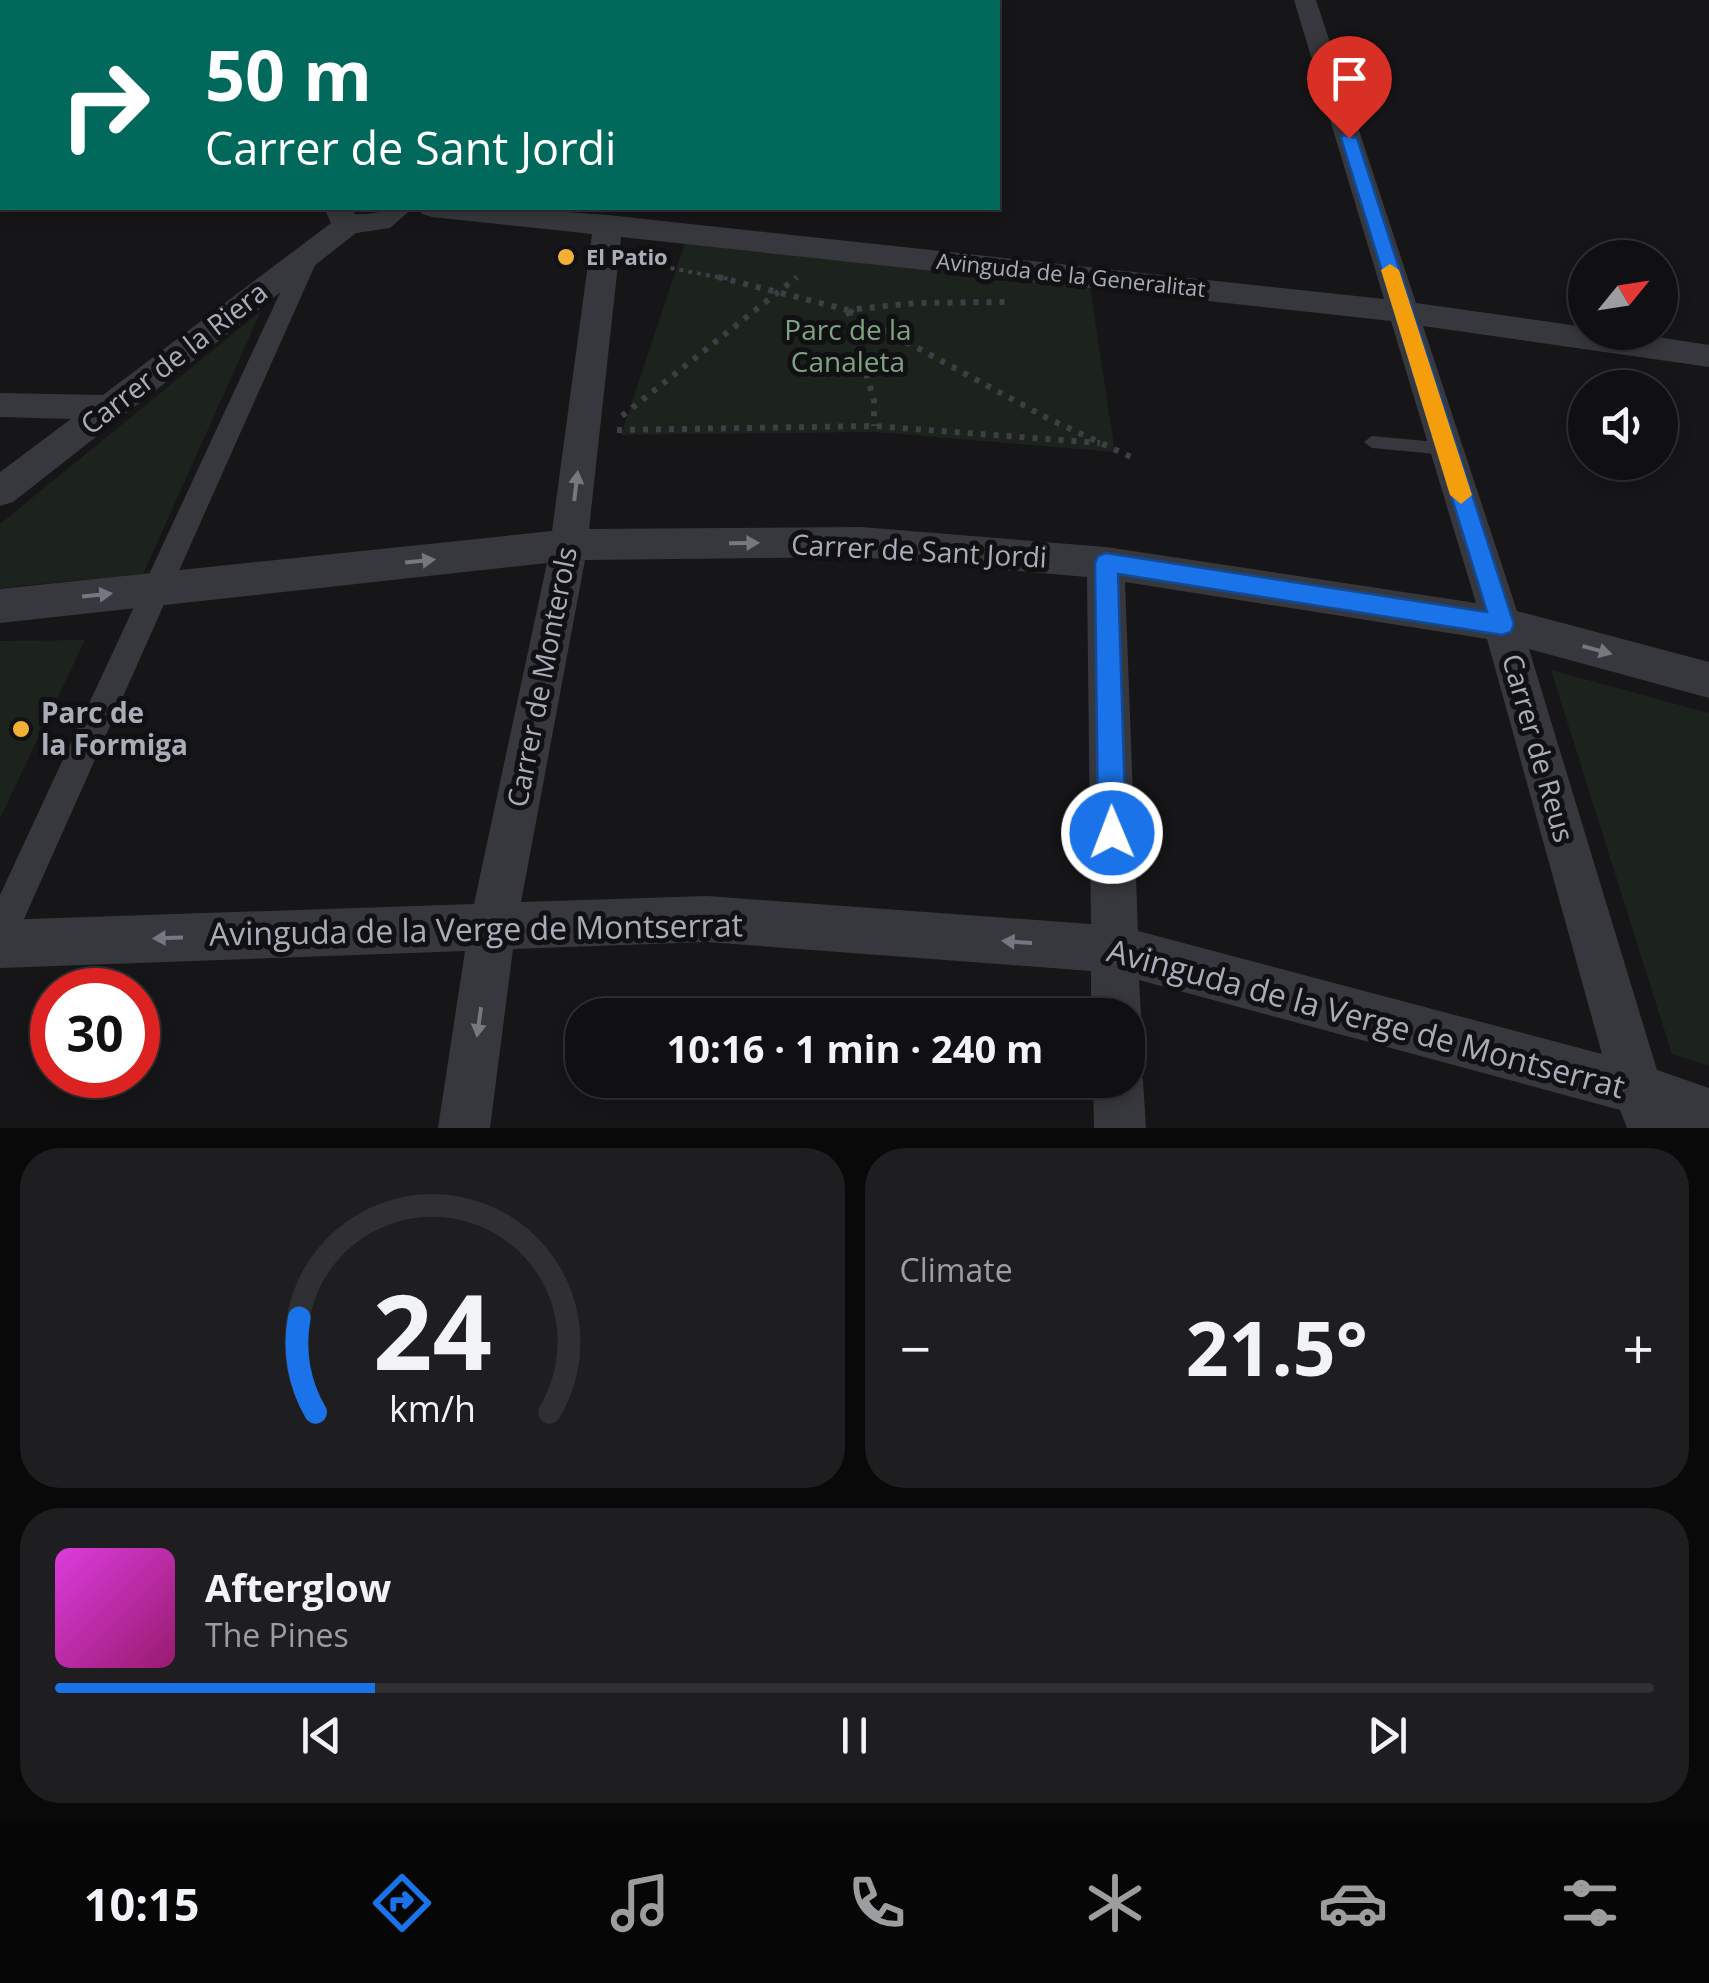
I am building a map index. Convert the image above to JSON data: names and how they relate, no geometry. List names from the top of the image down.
{
  "streets": {
    "street": [
      "Avinguda de la Generalitat",
      "Carrer de la Riera",
      "Carrer de Sant Jordi",
      "Carrer de Monterols",
      "Carrer de Reus",
      "Avinguda de la Verge de Montserrat"
    ]
  },
  "crossings": [
    ["Avinguda de la Generalitat", "Carrer de Monterols"],
    ["Avinguda de la Generalitat", "Carrer de Reus"],
    ["Carrer de Sant Jordi", "Carrer de Monterols"],
    ["Carrer de Sant Jordi", "Carrer de Reus"],
    ["Carrer de Monterols", "Avinguda de la Verge de Montserrat"],
    ["Carrer de Reus", "Avinguda de la Verge de Montserrat"]
  ],
  "one_way": ["Carrer de Sant Jordi", "Avinguda de la Verge de Montserrat"],
  "parks": ["Parc de la Canaleta"],
  "places": ["El Patio", "Parc de la Formiga"],
  "north": "top right",
  "page": {
    "turn": ["50 m", "Carrer de Sant Jordi"],
    "limit": "30",
    "trip": "10:16 · 1 min · 240 m",
    "tile": "Climate",
    "heat": ["−", "21.5°", "+"],
    "song": ["Afterglow", "The Pines"],
    "tabs": "10:15",
    "gauge": ["24", "km/h"]
  }
}
